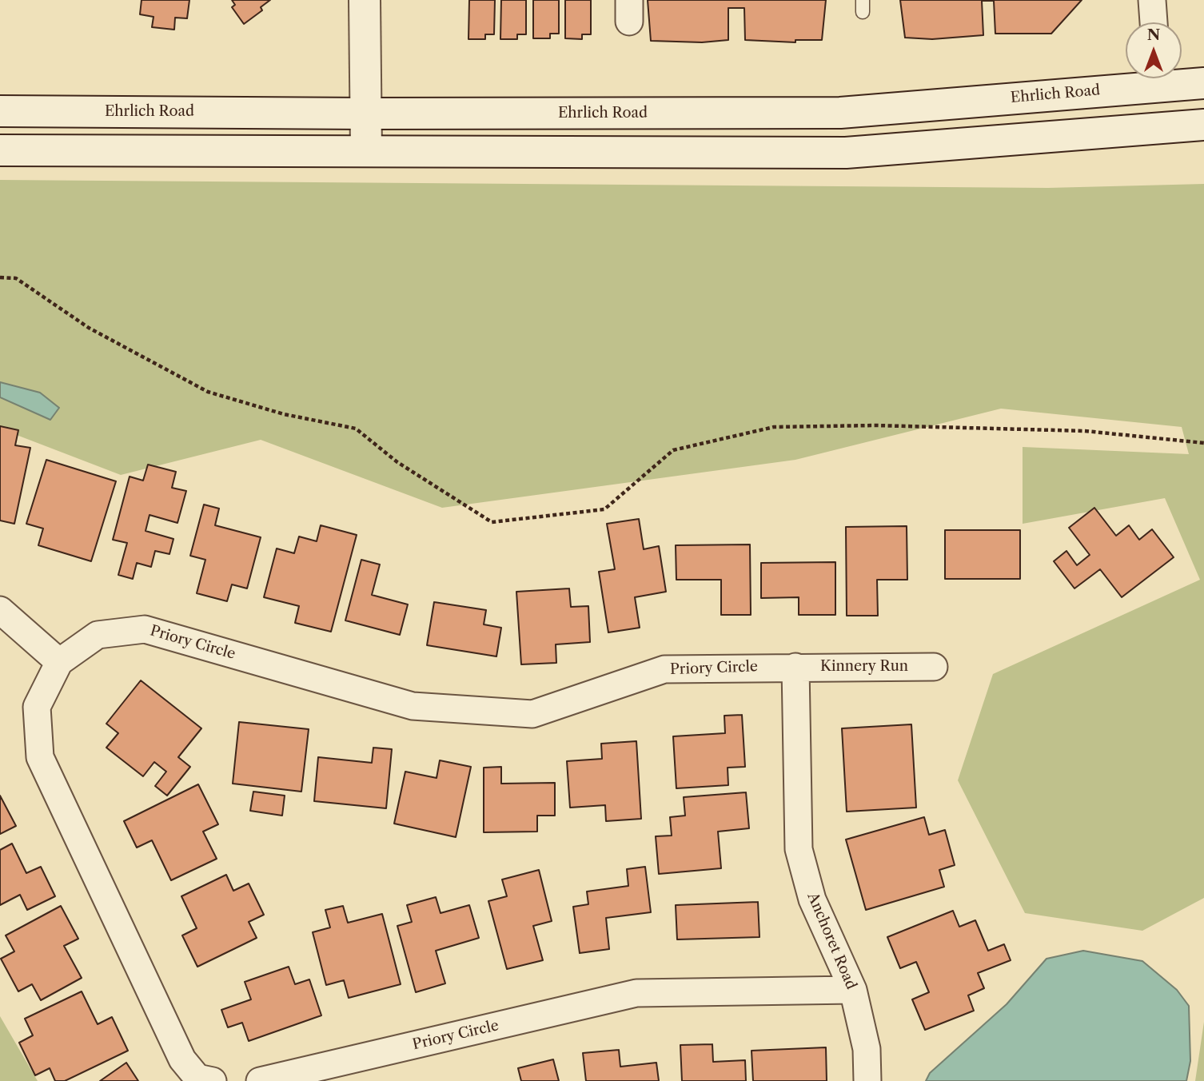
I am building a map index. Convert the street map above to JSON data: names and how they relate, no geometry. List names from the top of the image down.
{
  "streets": {
    "main road": ["Ehrlich Road"],
    "street": ["Priory Circle", "Kinnery Run", "Anchoret Road"]
  },
  "crossings": [
    ["Priory Circle", "Kinnery Run"],
    ["Priory Circle", "Anchoret Road"],
    ["Kinnery Run", "Anchoret Road"]
  ],
  "north": "top"
}
